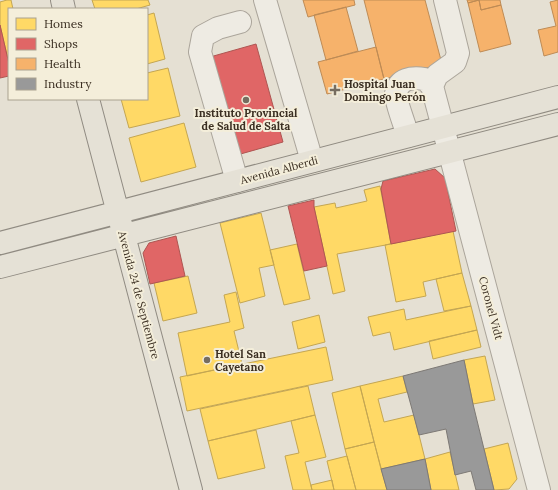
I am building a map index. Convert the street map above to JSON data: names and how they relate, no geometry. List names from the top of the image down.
{
  "streets": {
    "main road": ["Avenida Alberdi", "Avenida 24 de Septiembre"],
    "street": ["Coronel Vidt"]
  },
  "crossings": [
    ["Avenida Alberdi", "Avenida 24 de Septiembre"],
    ["Avenida Alberdi", "Coronel Vidt"]
  ],
  "places": {
    "health": ["Hospital Juan Domingo Perón"],
    "other": ["Instituto Provincial de Salud de Salta", "Hotel San Cayetano"]
  },
  "legend": [
    "Homes",
    "Shops",
    "Health",
    "Industry"
  ]
}
